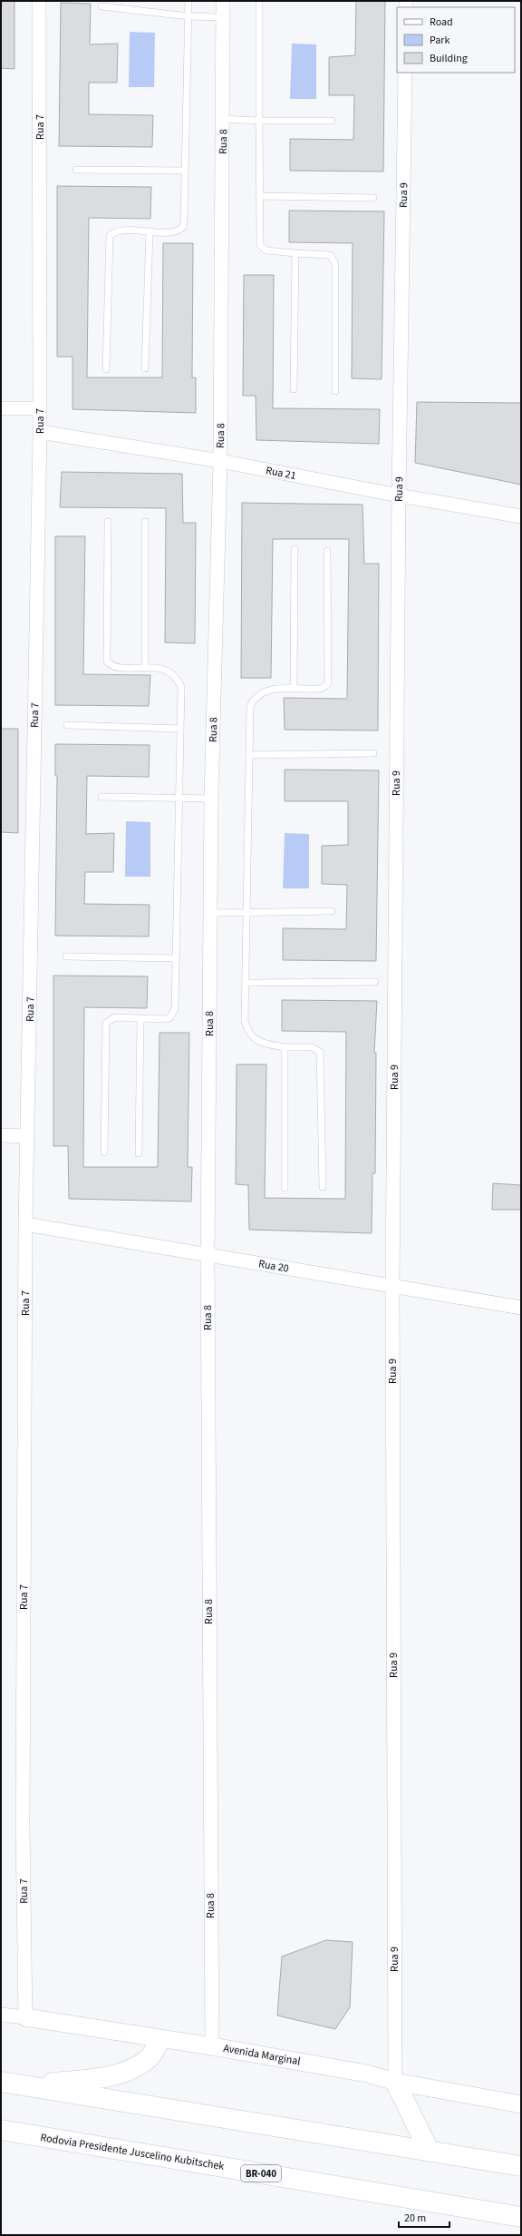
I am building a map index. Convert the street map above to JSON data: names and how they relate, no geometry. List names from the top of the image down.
{
  "streets": {
    "highway": ["Rodovia Presidente Juscelino Kubitschek", "BR-040"],
    "street": [
      "Rua 7",
      "Rua 8",
      "Rua 9",
      "Rua 21",
      "Rua 20",
      "Avenida Marginal"
    ]
  },
  "crossings": [
    ["Rua 7", "Rua 21"],
    ["Rua 7", "Rua 20"],
    ["Rua 7", "Avenida Marginal"],
    ["Rua 8", "Rua 21"],
    ["Rua 8", "Rua 20"],
    ["Rua 8", "Avenida Marginal"],
    ["Rua 9", "Rua 21"],
    ["Rua 9", "Rua 20"],
    ["Rua 9", "Avenida Marginal"]
  ],
  "legend": ["Road", "Park", "Building"],
  "scale_bar": "20 m"
}
